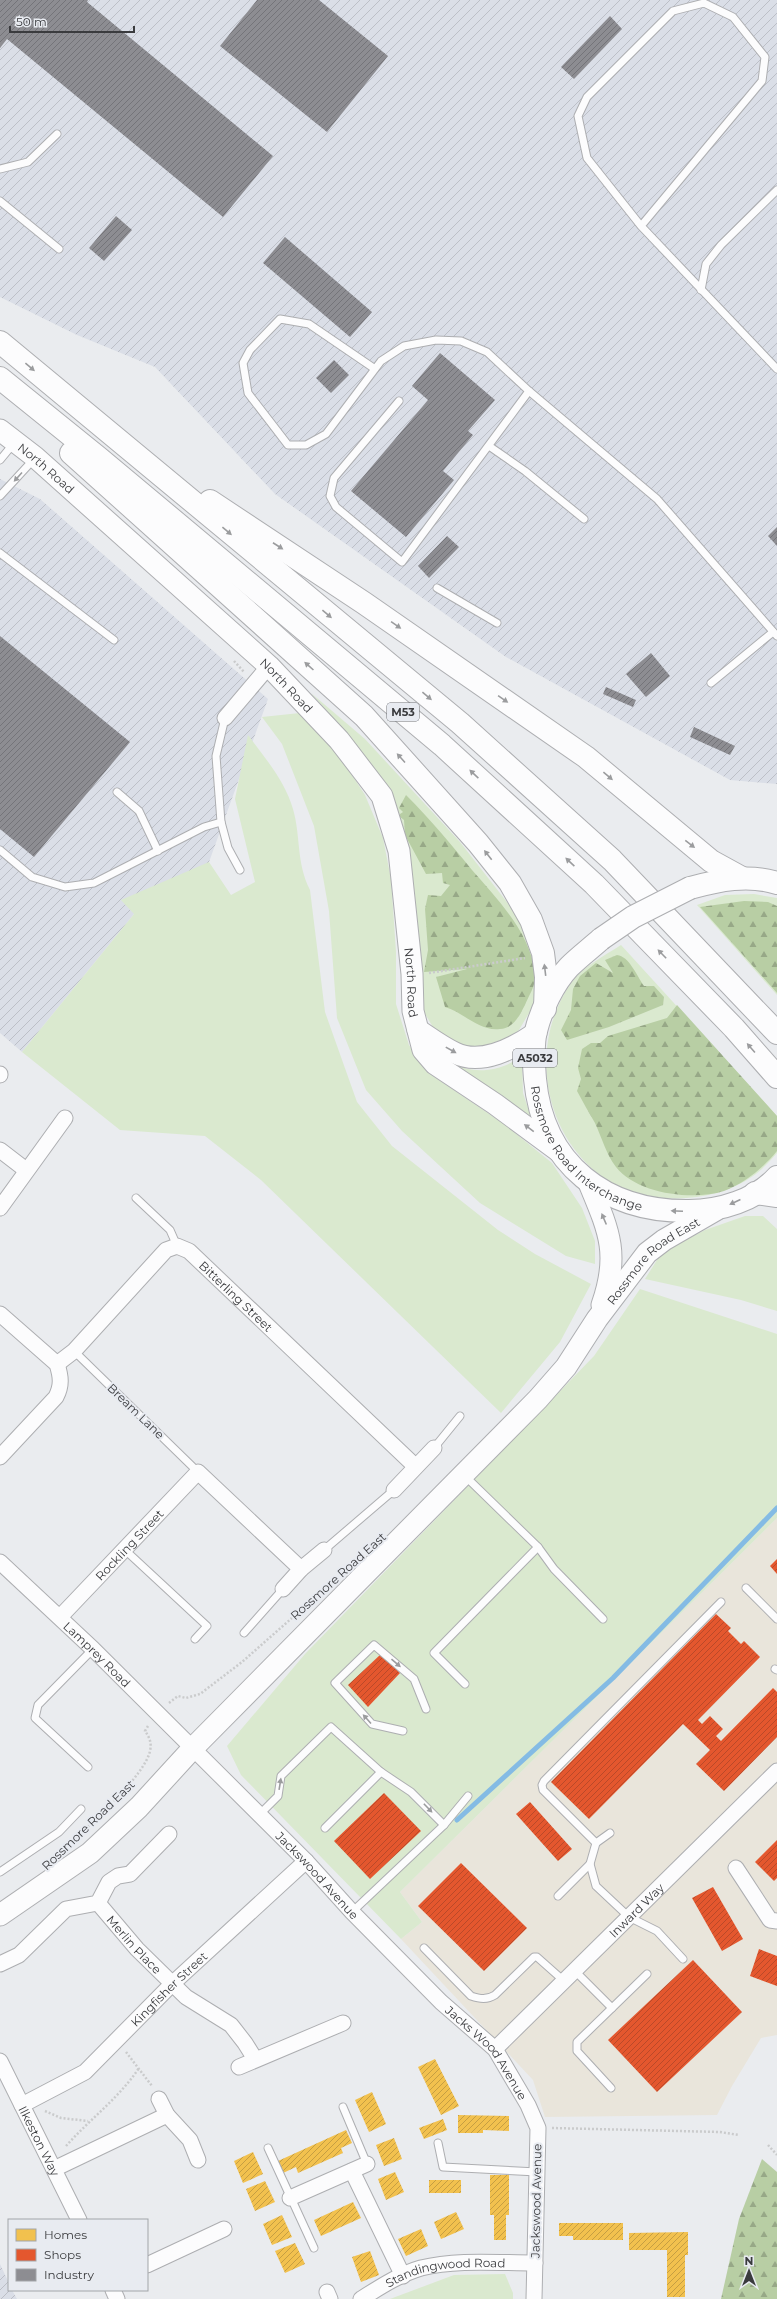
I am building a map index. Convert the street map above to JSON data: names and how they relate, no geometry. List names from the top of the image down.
{
  "streets": {
    "main road": [
      "North Road",
      "M53",
      "A5032",
      "Rossmore Road Interchange",
      "Rossmore Road East"
    ],
    "street": [
      "Bitterling Street",
      "Rockling Street",
      "Lamprey Road",
      "Jackswood Avenue",
      "Inward Way",
      "Merlin Place",
      "Kingfisher Street",
      "Jacks Wood Avenue",
      "Ilkeston Way",
      "Standingwood Road"
    ],
    "lane": ["Bream Lane"]
  },
  "crossings": [
    ["North Road", "Rossmore Road Interchange"],
    ["Rossmore Road Interchange", "Rossmore Road East"],
    ["Rossmore Road East", "Lamprey Road"],
    ["Rossmore Road East", "Jackswood Avenue"],
    ["Bream Lane", "Rockling Street"],
    ["Rockling Street", "Lamprey Road"],
    ["Lamprey Road", "Jackswood Avenue"],
    ["Jackswood Avenue", "Kingfisher Street"],
    ["Jackswood Avenue", "Jacks Wood Avenue"],
    ["Jackswood Avenue", "Standingwood Road"],
    ["Inward Way", "Jacks Wood Avenue"],
    ["Merlin Place", "Kingfisher Street"],
    ["Kingfisher Street", "Ilkeston Way"]
  ],
  "legend": ["Homes", "Shops", "Industry"],
  "scale_bar": "50 m",
  "north": "top"
}
